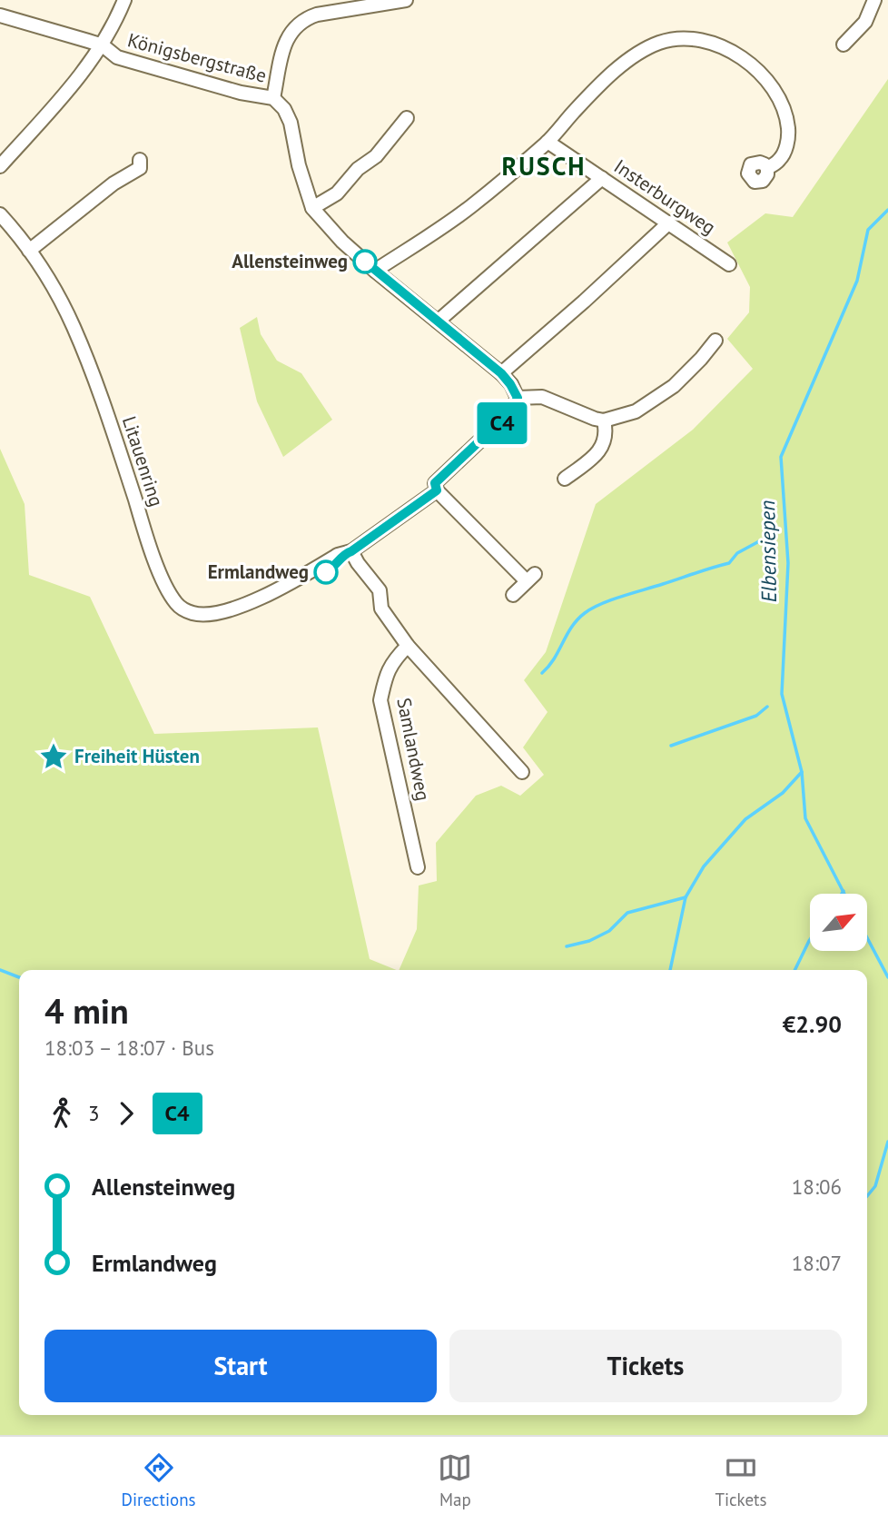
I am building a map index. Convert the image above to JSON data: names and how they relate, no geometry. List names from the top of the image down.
{
  "streets": {
    "street": [
      "Königsbergstraße",
      "Insterburgweg",
      "Litauenring",
      "Samlandweg"
    ]
  },
  "crossings": [
    ["Königsbergstraße", "Litauenring"]
  ],
  "districts": ["RUSCH"],
  "water": ["Elbensiepen"],
  "places": {
    "other": ["Allensteinweg", "Ermlandweg"],
    "place": ["Freiheit Hüsten"]
  },
  "lines": ["bus line C4"],
  "north": "top right",
  "page": {
    "on_map": "C4",
    "heading": ["4 min", "18:03 – 18:07 · Bus", "€2.90"],
    "legs": ["3", "C4"],
    "list": [
      {
        "name": "Allensteinweg",
        "value": "18:06"
      },
      {
        "name": "Ermlandweg",
        "value": "18:07"
      }
    ],
    "buttons": ["Start", "Tickets"],
    "tabs": ["Directions", "Map", "Tickets"]
  }
}
